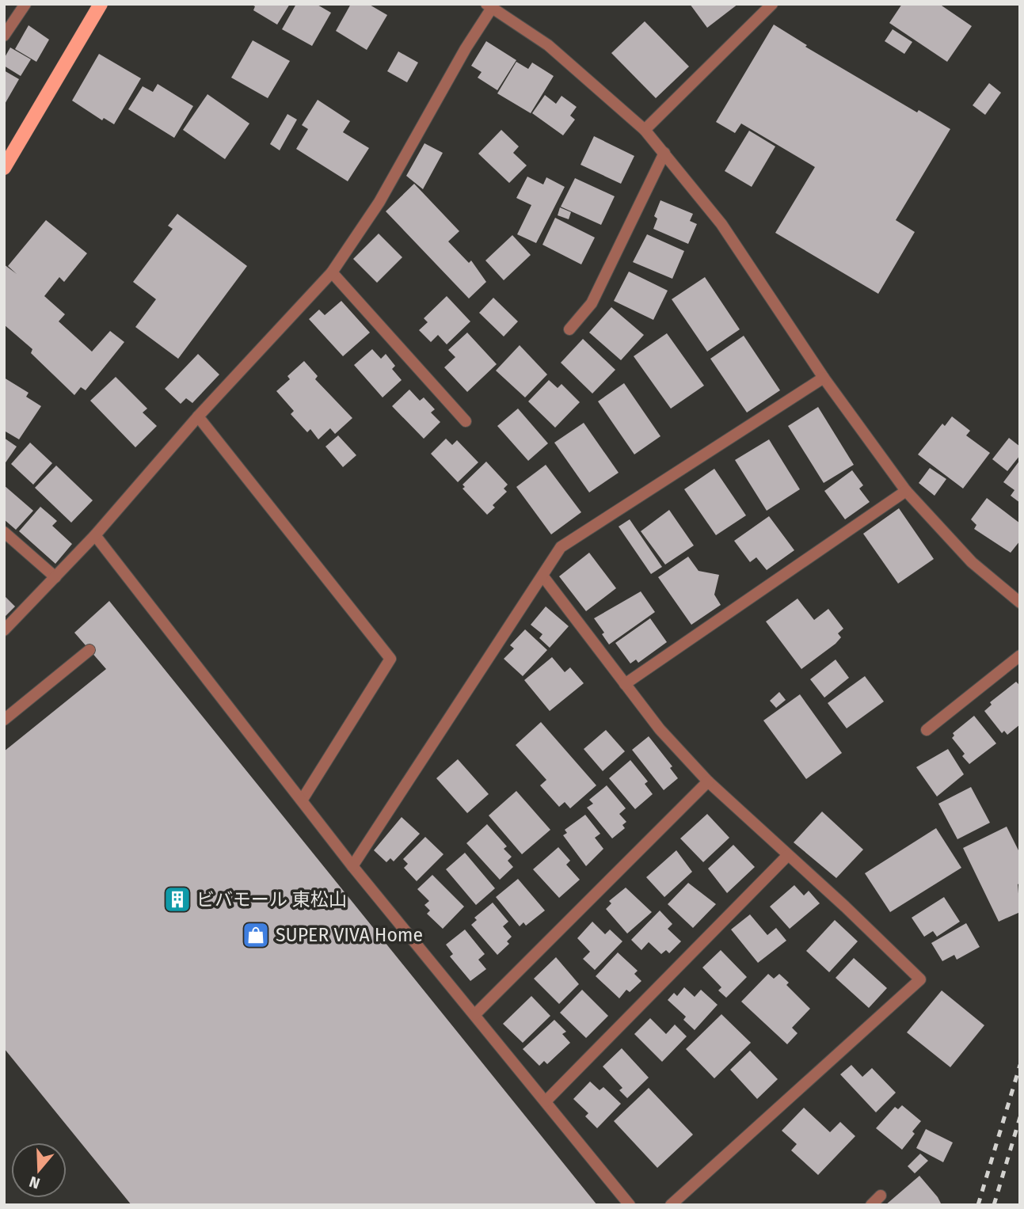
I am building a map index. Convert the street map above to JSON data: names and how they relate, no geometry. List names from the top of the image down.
{
  "places": {
    "building": ["ビバモール 東松山"],
    "shop": ["SUPER VIVA Home"]
  },
  "north": "bottom"
}
